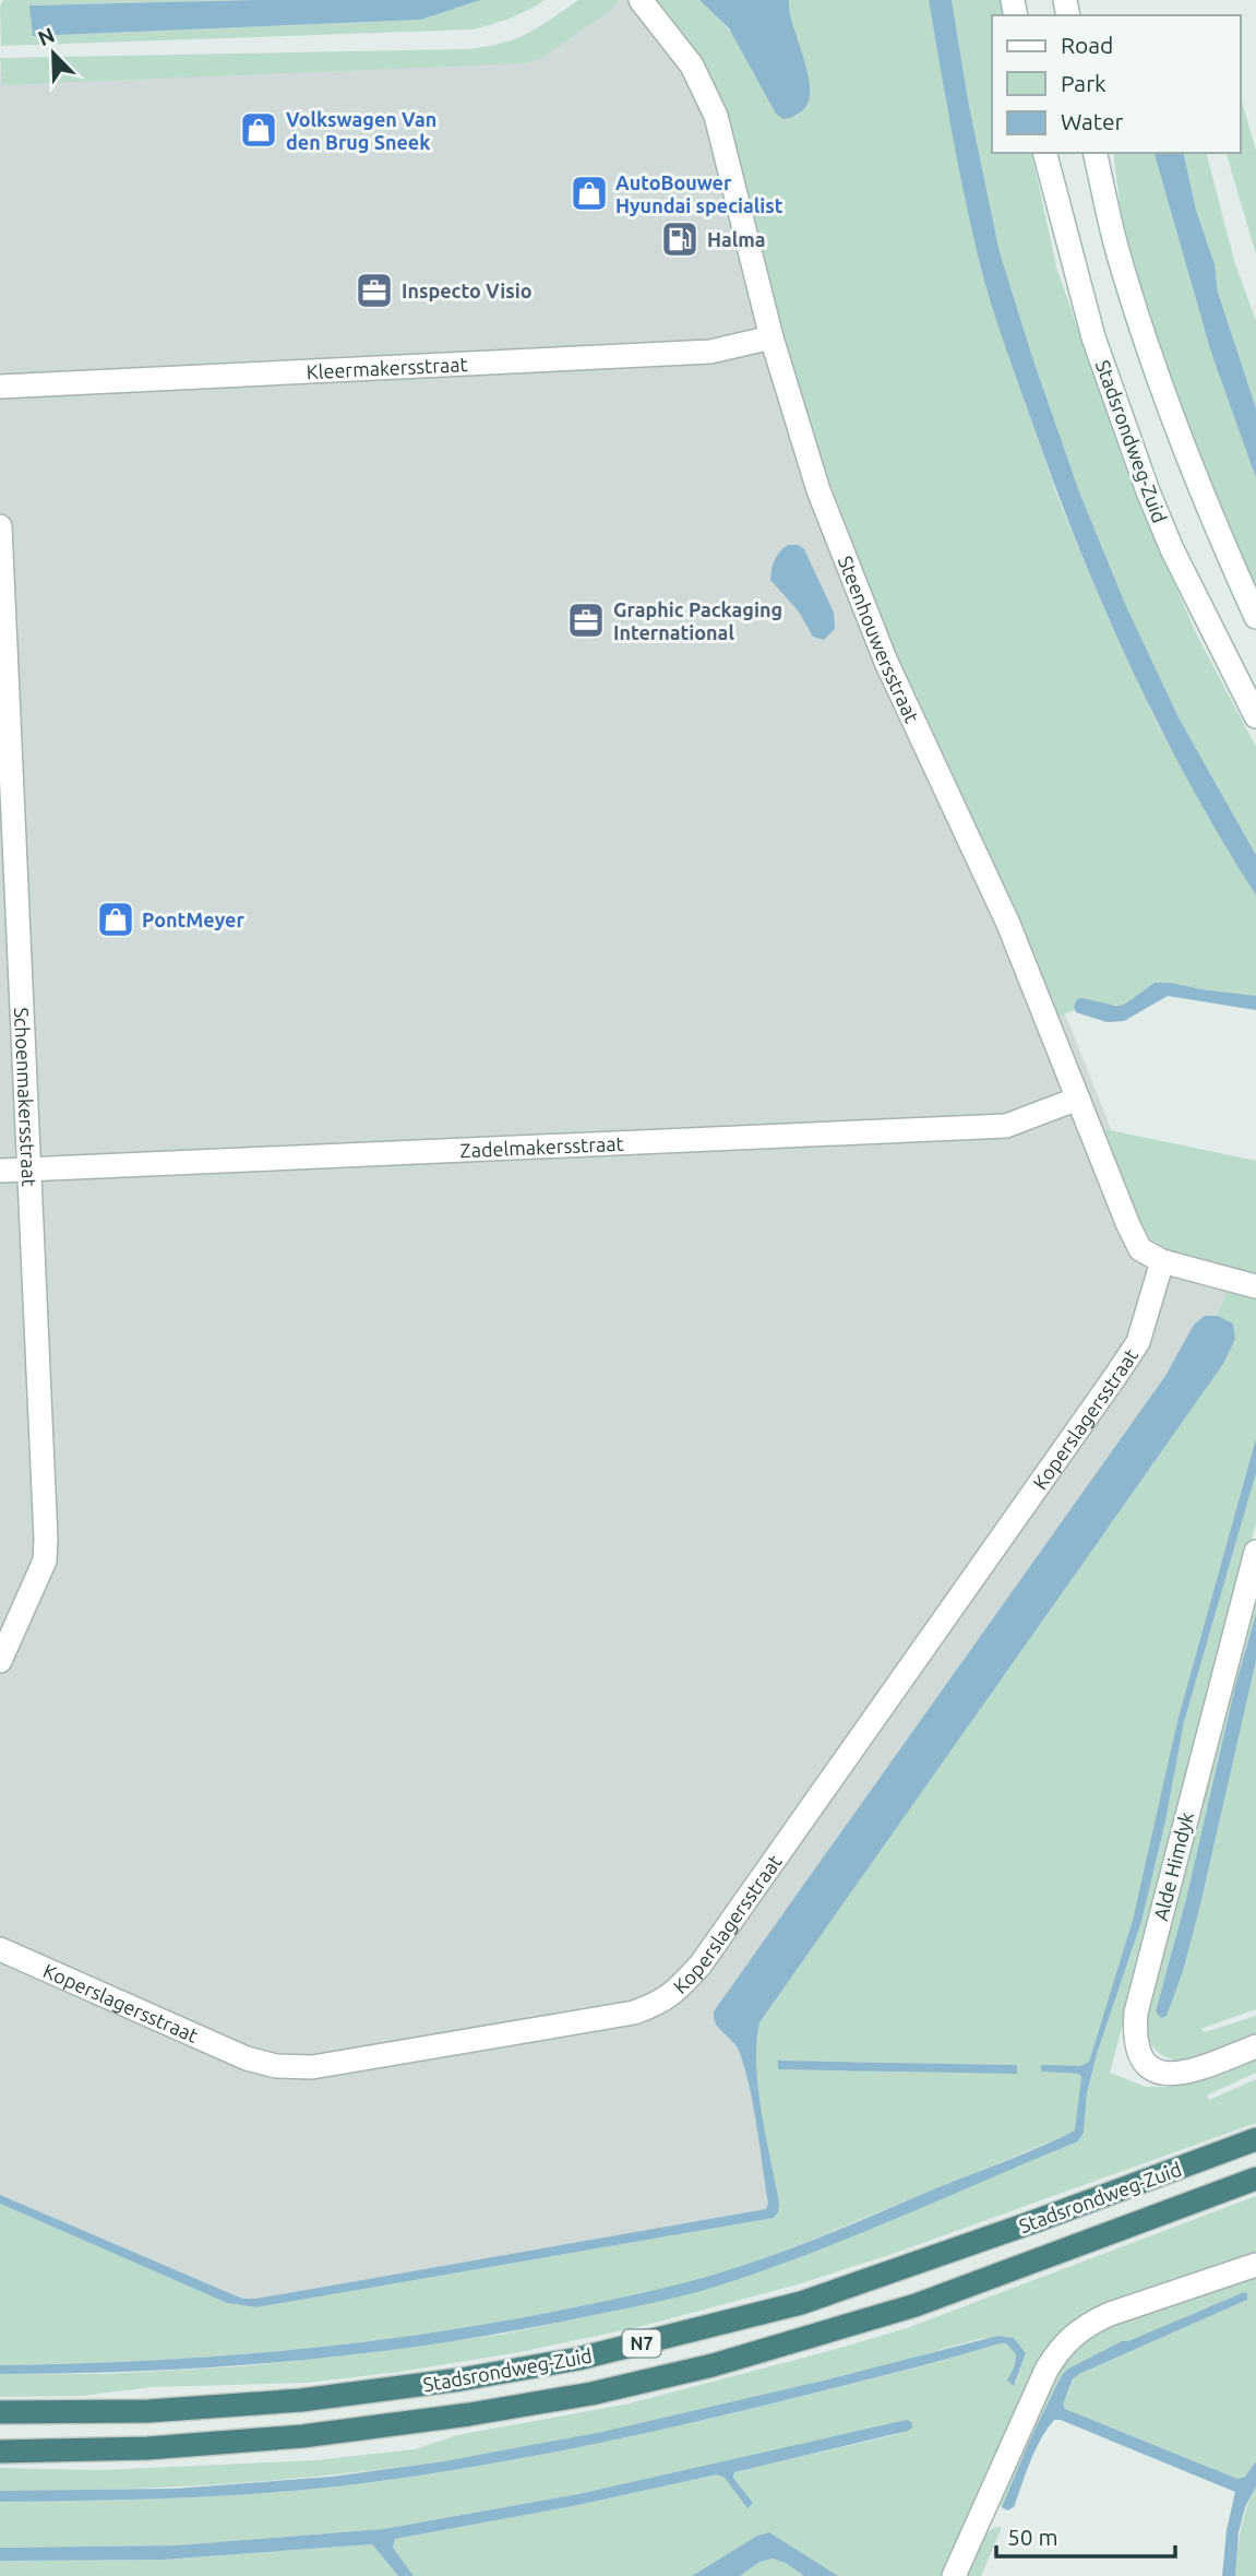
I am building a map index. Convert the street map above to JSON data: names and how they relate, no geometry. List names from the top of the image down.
{
  "streets": {
    "highway": ["Stadsrondweg-Zuid", "N7"],
    "street": [
      "Kleermakersstraat",
      "Steenhouwersstraat",
      "Schoenmakersstraat",
      "Zadelmakersstraat",
      "Koperslagersstraat",
      "Alde Himdyk"
    ]
  },
  "crossings": [
    ["Kleermakersstraat", "Steenhouwersstraat"],
    ["Steenhouwersstraat", "Zadelmakersstraat"],
    ["Steenhouwersstraat", "Koperslagersstraat"],
    ["Schoenmakersstraat", "Zadelmakersstraat"]
  ],
  "places": {
    "shop": ["Volkswagen Van den Brug Sneek", "AutoBouwer Hyundai specialist", "PontMeyer"],
    "fuel station": ["Halma"],
    "office": ["Inspecto Visio", "Graphic Packaging International"]
  },
  "legend": ["Road", "Park", "Water"],
  "scale_bar": "50 m",
  "north": "top left"
}
